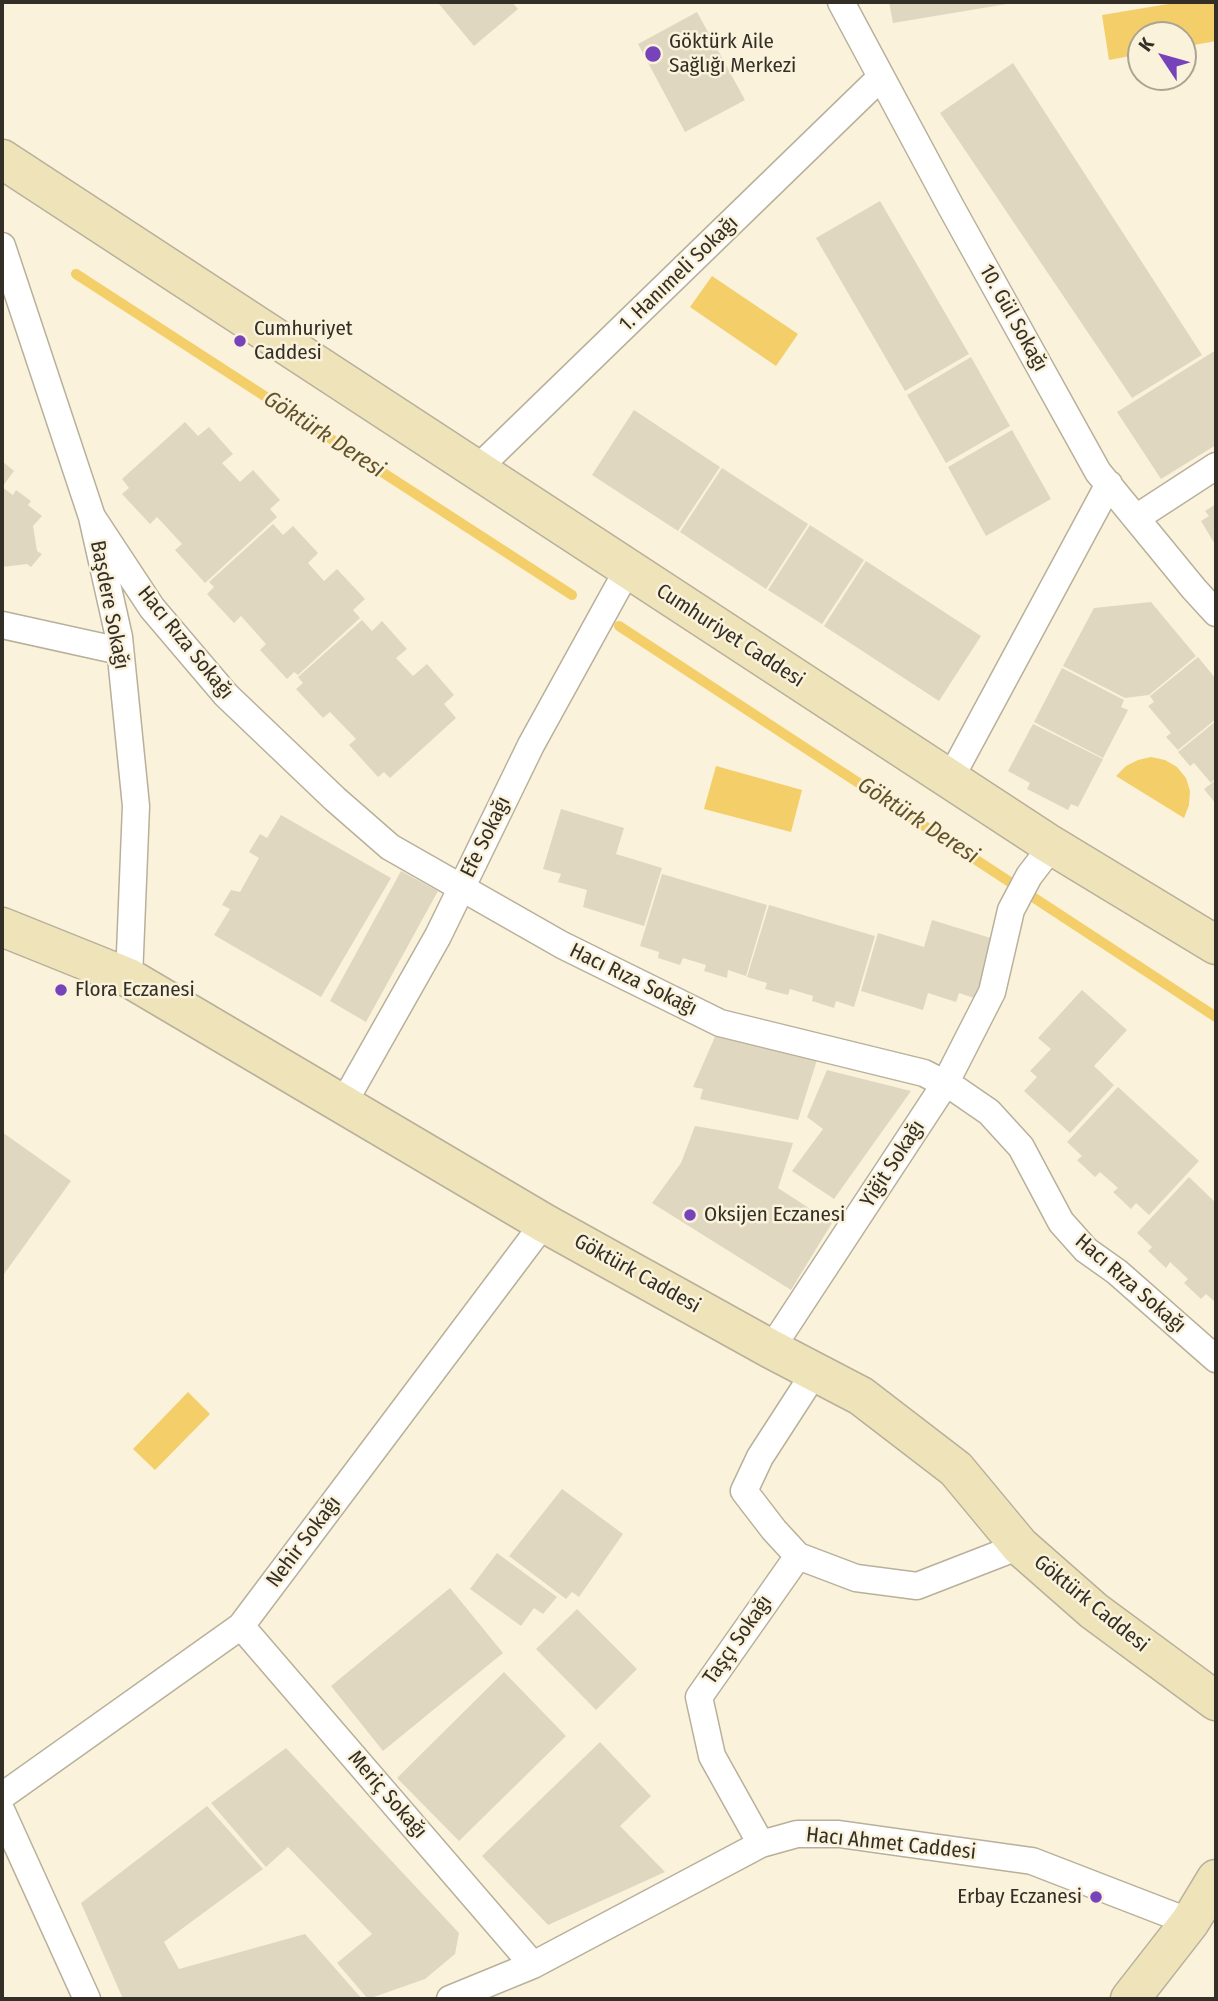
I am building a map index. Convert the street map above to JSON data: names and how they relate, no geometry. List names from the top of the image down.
{
  "streets": {
    "main road": ["Cumhuriyet Caddesi", "Göktürk Caddesi"],
    "street": [
      "1. Hanımeli Sokağı",
      "10. Gül Sokağı",
      "Başdere Sokağı",
      "Hacı Rıza Sokağı",
      "Efe Sokağı",
      "Yiğit Sokağı",
      "Nehir Sokağı",
      "Taşçı Sokağı",
      "Meriç Sokağı",
      "Hacı Ahmet Caddesi"
    ]
  },
  "crossings": [
    ["1. Hanımeli Sokağı", "10. Gül Sokağı"],
    ["1. Hanımeli Sokağı", "Cumhuriyet Caddesi"],
    ["Başdere Sokağı", "Hacı Rıza Sokağı"],
    ["Başdere Sokağı", "Göktürk Caddesi"],
    ["Cumhuriyet Caddesi", "Efe Sokağı"],
    ["Cumhuriyet Caddesi", "Yiğit Sokağı"],
    ["Hacı Rıza Sokağı", "Efe Sokağı"],
    ["Hacı Rıza Sokağı", "Yiğit Sokağı"],
    ["Efe Sokağı", "Göktürk Caddesi"],
    ["Yiğit Sokağı", "Göktürk Caddesi"],
    ["Göktürk Caddesi", "Nehir Sokağı"],
    ["Nehir Sokağı", "Meriç Sokağı"],
    ["Taşçı Sokağı", "Hacı Ahmet Caddesi"],
    ["Meriç Sokağı", "Hacı Ahmet Caddesi"]
  ],
  "water": ["Göktürk Deresi"],
  "places": [
    "Göktürk Aile Sağlığı Merkezi",
    "Cumhuriyet Caddesi",
    "Flora Eczanesi",
    "Oksijen Eczanesi",
    "Erbay Eczanesi"
  ],
  "north": "top left"
}
